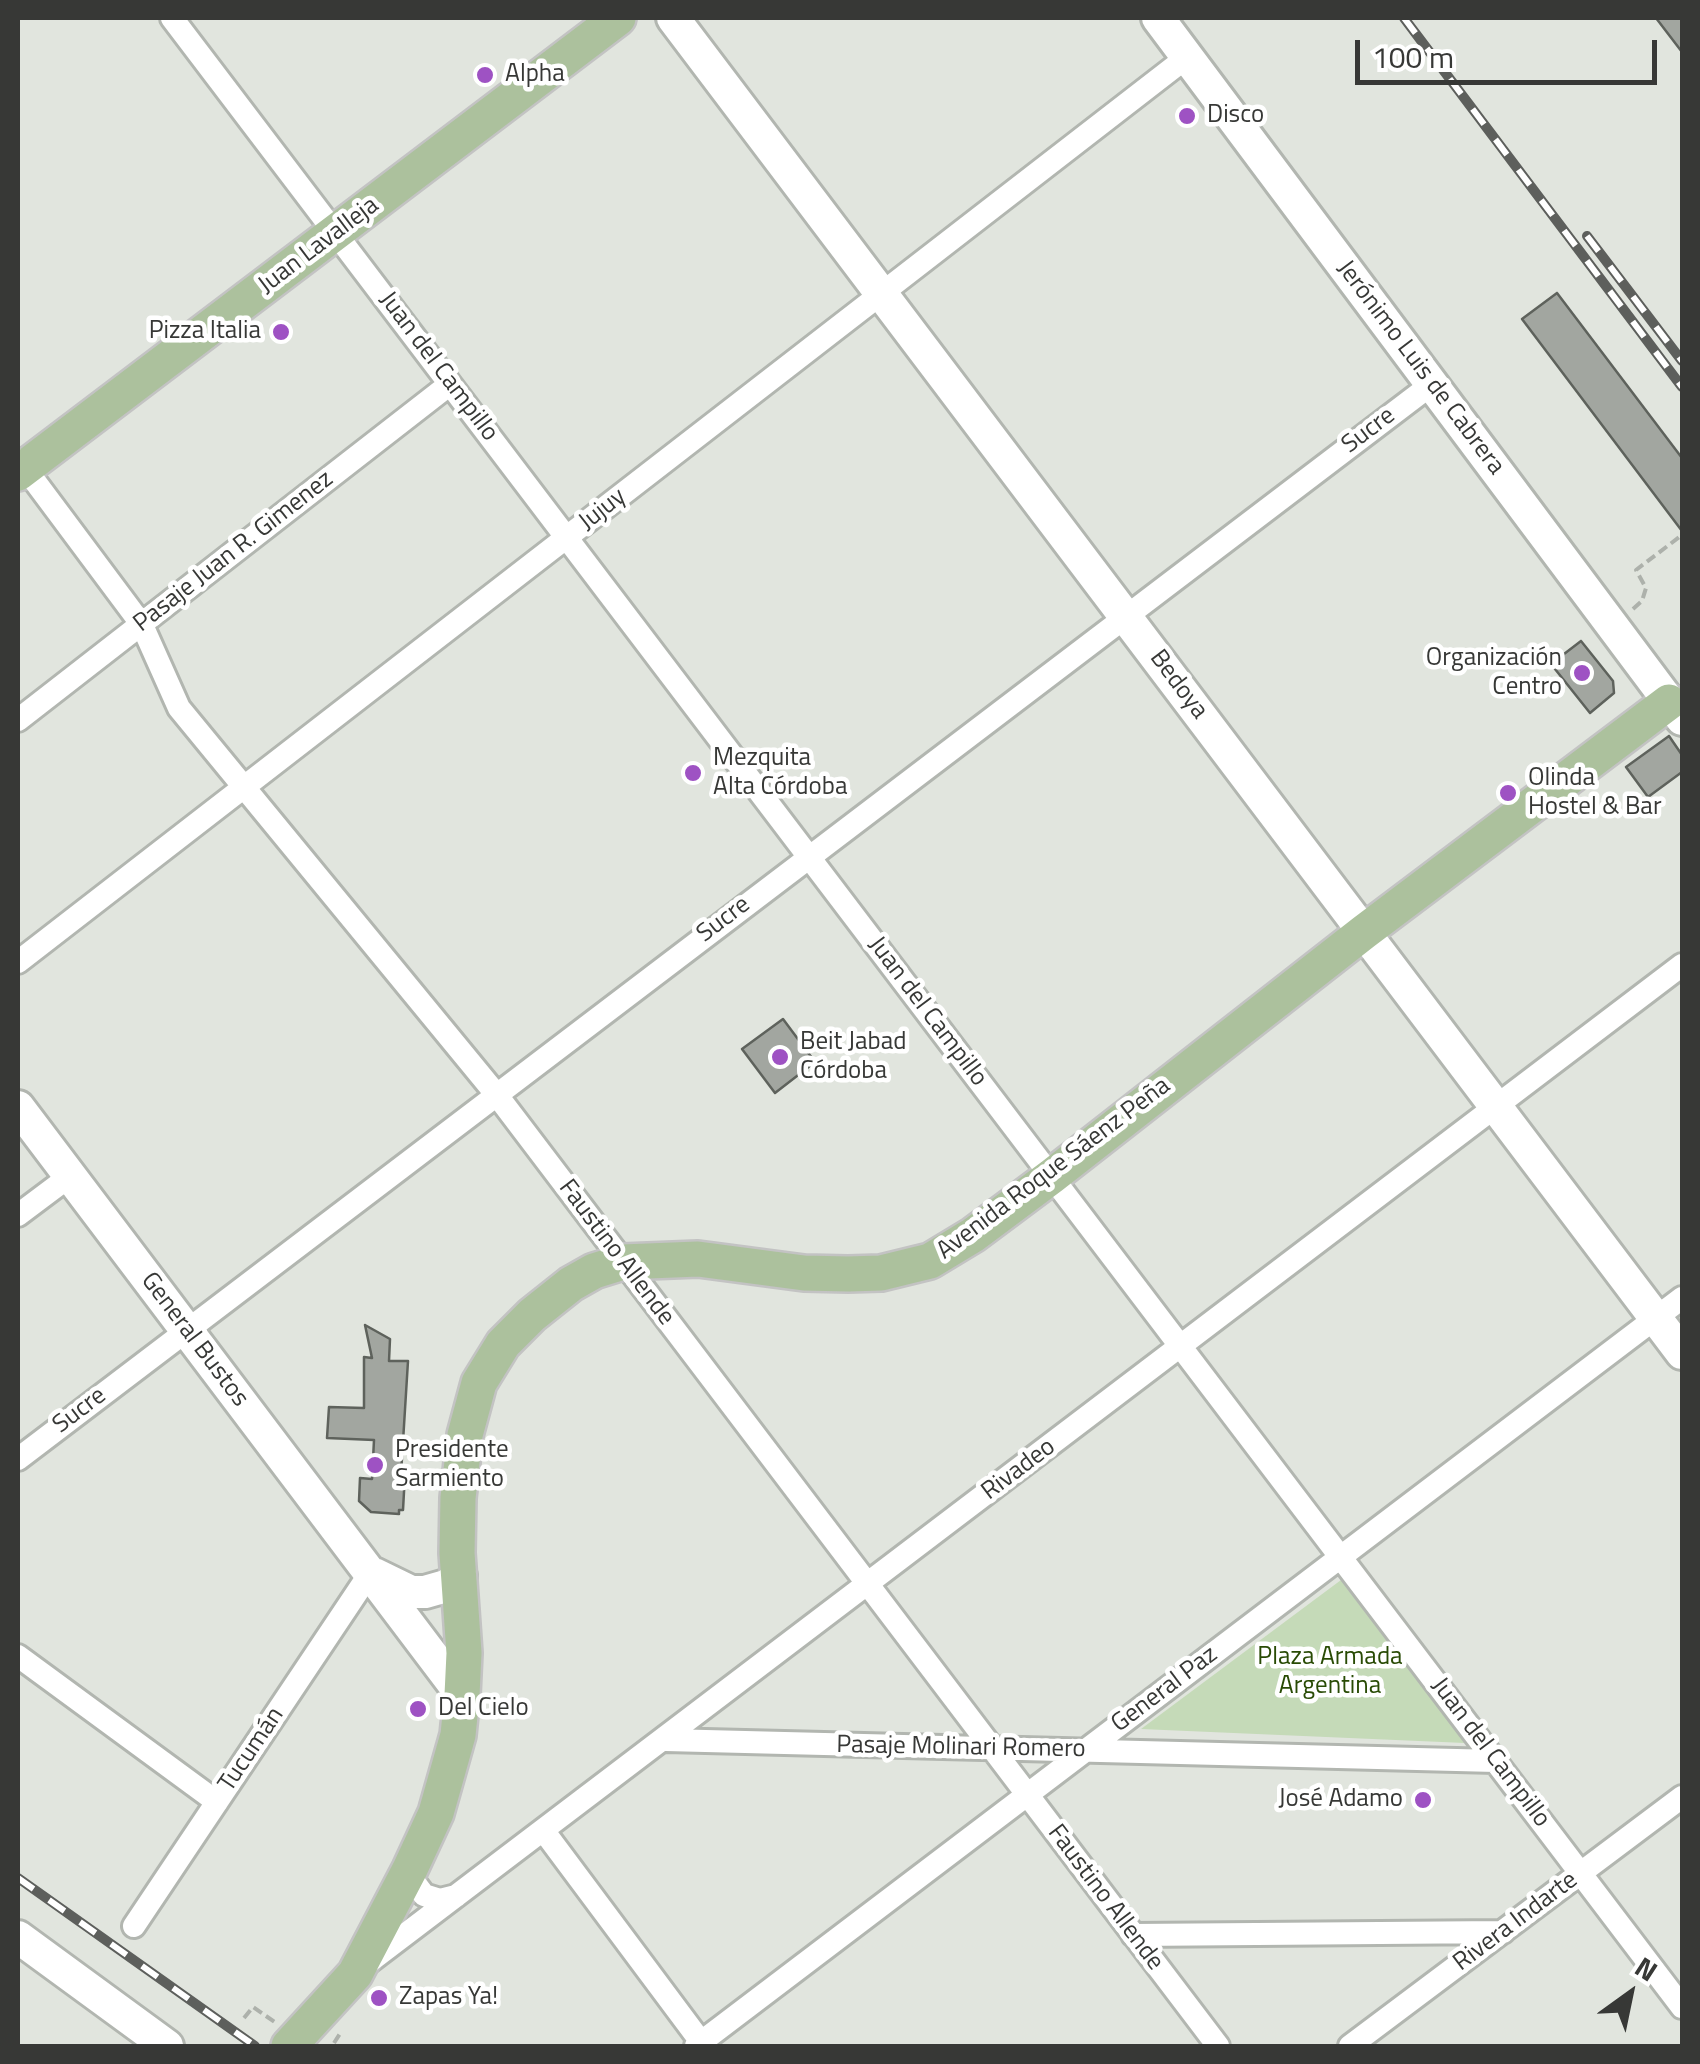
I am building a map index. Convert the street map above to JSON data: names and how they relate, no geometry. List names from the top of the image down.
{
  "streets": {
    "main road": [
      "Juan Lavalleja",
      "Jerónimo Luis de Cabrera",
      "Bedoya",
      "Avenida Roque Sáenz Peña",
      "General Bustos"
    ],
    "street": [
      "Juan del Campillo",
      "Sucre",
      "Jujuy",
      "Pasaje Juan R. Gimenez",
      "Faustino Allende",
      "Rivadeo",
      "General Paz",
      "Pasaje Molinari Romero",
      "Tucumán",
      "Rivera Indarte"
    ]
  },
  "crossings": [
    ["Juan Lavalleja", "Juan del Campillo"],
    ["Juan Lavalleja", "Faustino Allende"],
    ["Juan del Campillo", "Sucre"],
    ["Juan del Campillo", "Jujuy"],
    ["Juan del Campillo", "Pasaje Juan R. Gimenez"],
    ["Juan del Campillo", "Avenida Roque Sáenz Peña"],
    ["Juan del Campillo", "Rivadeo"],
    ["Juan del Campillo", "General Paz"],
    ["Juan del Campillo", "Pasaje Molinari Romero"],
    ["Juan del Campillo", "Rivera Indarte"],
    ["Jerónimo Luis de Cabrera", "Sucre"],
    ["Jerónimo Luis de Cabrera", "Jujuy"],
    ["Jerónimo Luis de Cabrera", "Avenida Roque Sáenz Peña"],
    ["Sucre", "Bedoya"],
    ["Sucre", "Faustino Allende"],
    ["Sucre", "General Bustos"],
    ["Jujuy", "Bedoya"],
    ["Jujuy", "Faustino Allende"],
    ["Pasaje Juan R. Gimenez", "Faustino Allende"],
    ["Bedoya", "Avenida Roque Sáenz Peña"],
    ["Bedoya", "Rivadeo"],
    ["Bedoya", "General Paz"],
    ["Avenida Roque Sáenz Peña", "Faustino Allende"],
    ["Avenida Roque Sáenz Peña", "General Bustos"],
    ["Avenida Roque Sáenz Peña", "Rivadeo"],
    ["Faustino Allende", "Rivadeo"],
    ["Faustino Allende", "General Paz"],
    ["Faustino Allende", "Pasaje Molinari Romero"],
    ["General Bustos", "Tucumán"],
    ["Rivadeo", "Pasaje Molinari Romero"],
    ["General Paz", "Pasaje Molinari Romero"]
  ],
  "parks": ["Plaza Armada Argentina"],
  "places": [
    "Alpha",
    "Disco",
    "Pizza Italia",
    "Organización Centro",
    "Mezquita Alta Córdoba",
    "Olinda Hostel & Bar",
    "Beit Jabad Córdoba",
    "Presidente Sarmiento",
    "Del Cielo",
    "José Adamo",
    "Zapas Ya!"
  ],
  "scale_bar": "100 m",
  "north": "top right"
}
